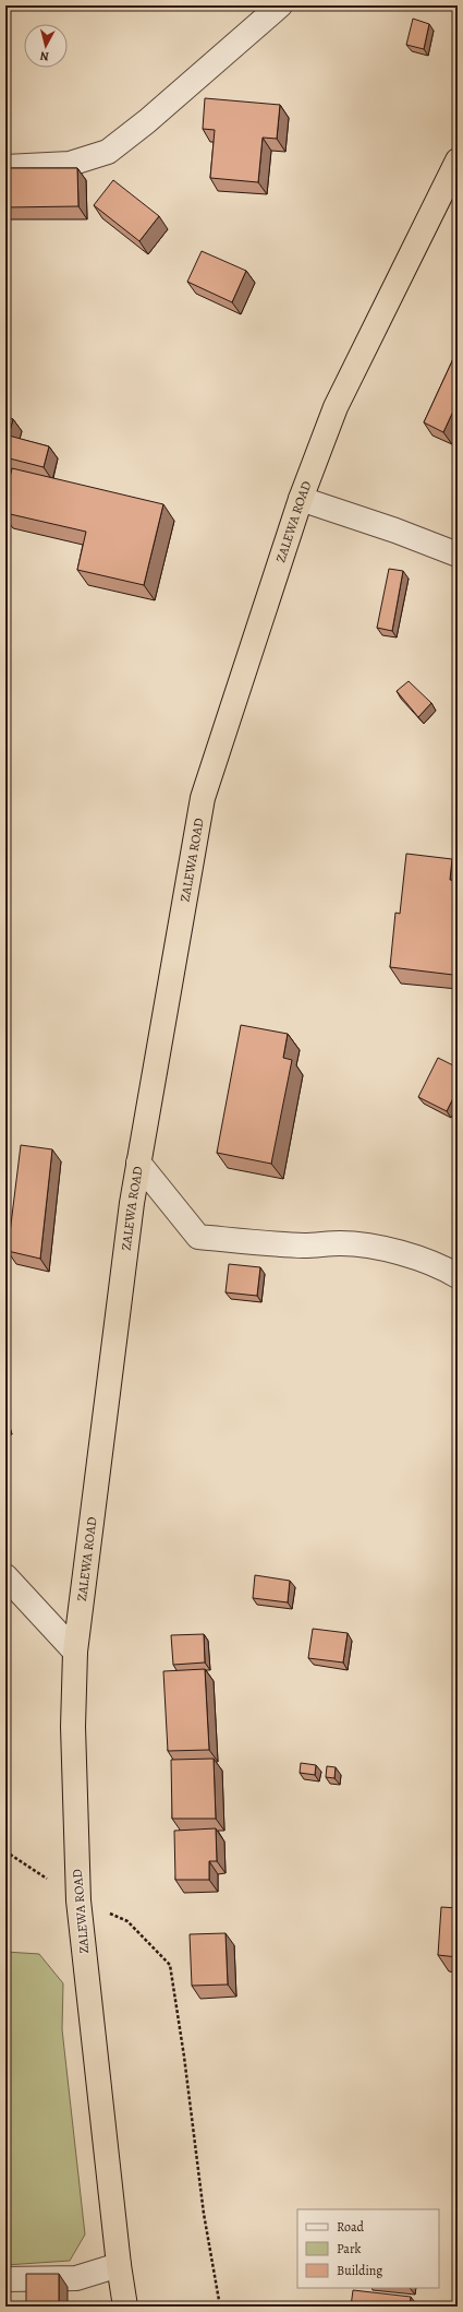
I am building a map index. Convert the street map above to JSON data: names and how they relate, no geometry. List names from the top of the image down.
{
  "streets": {
    "highway": ["ZALEWA ROAD"]
  },
  "legend": ["Road", "Park", "Building"],
  "north": "bottom"
}
